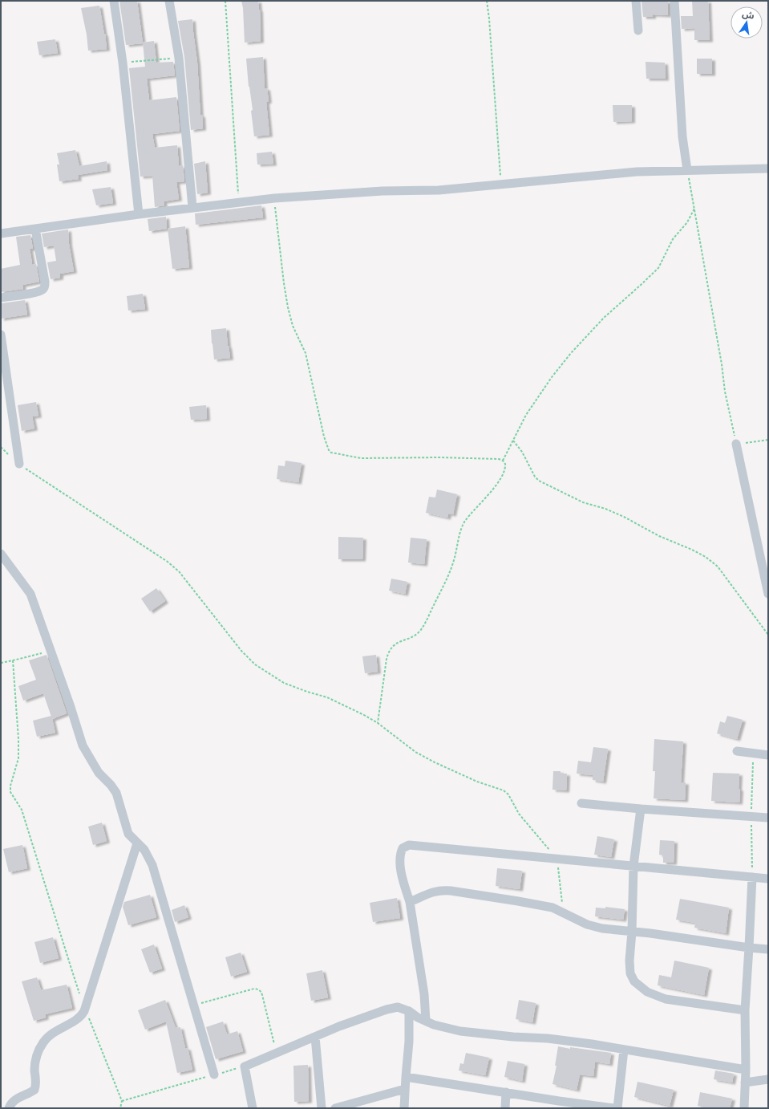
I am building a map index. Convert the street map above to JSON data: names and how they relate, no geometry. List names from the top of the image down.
{
  "north": "top"
}
